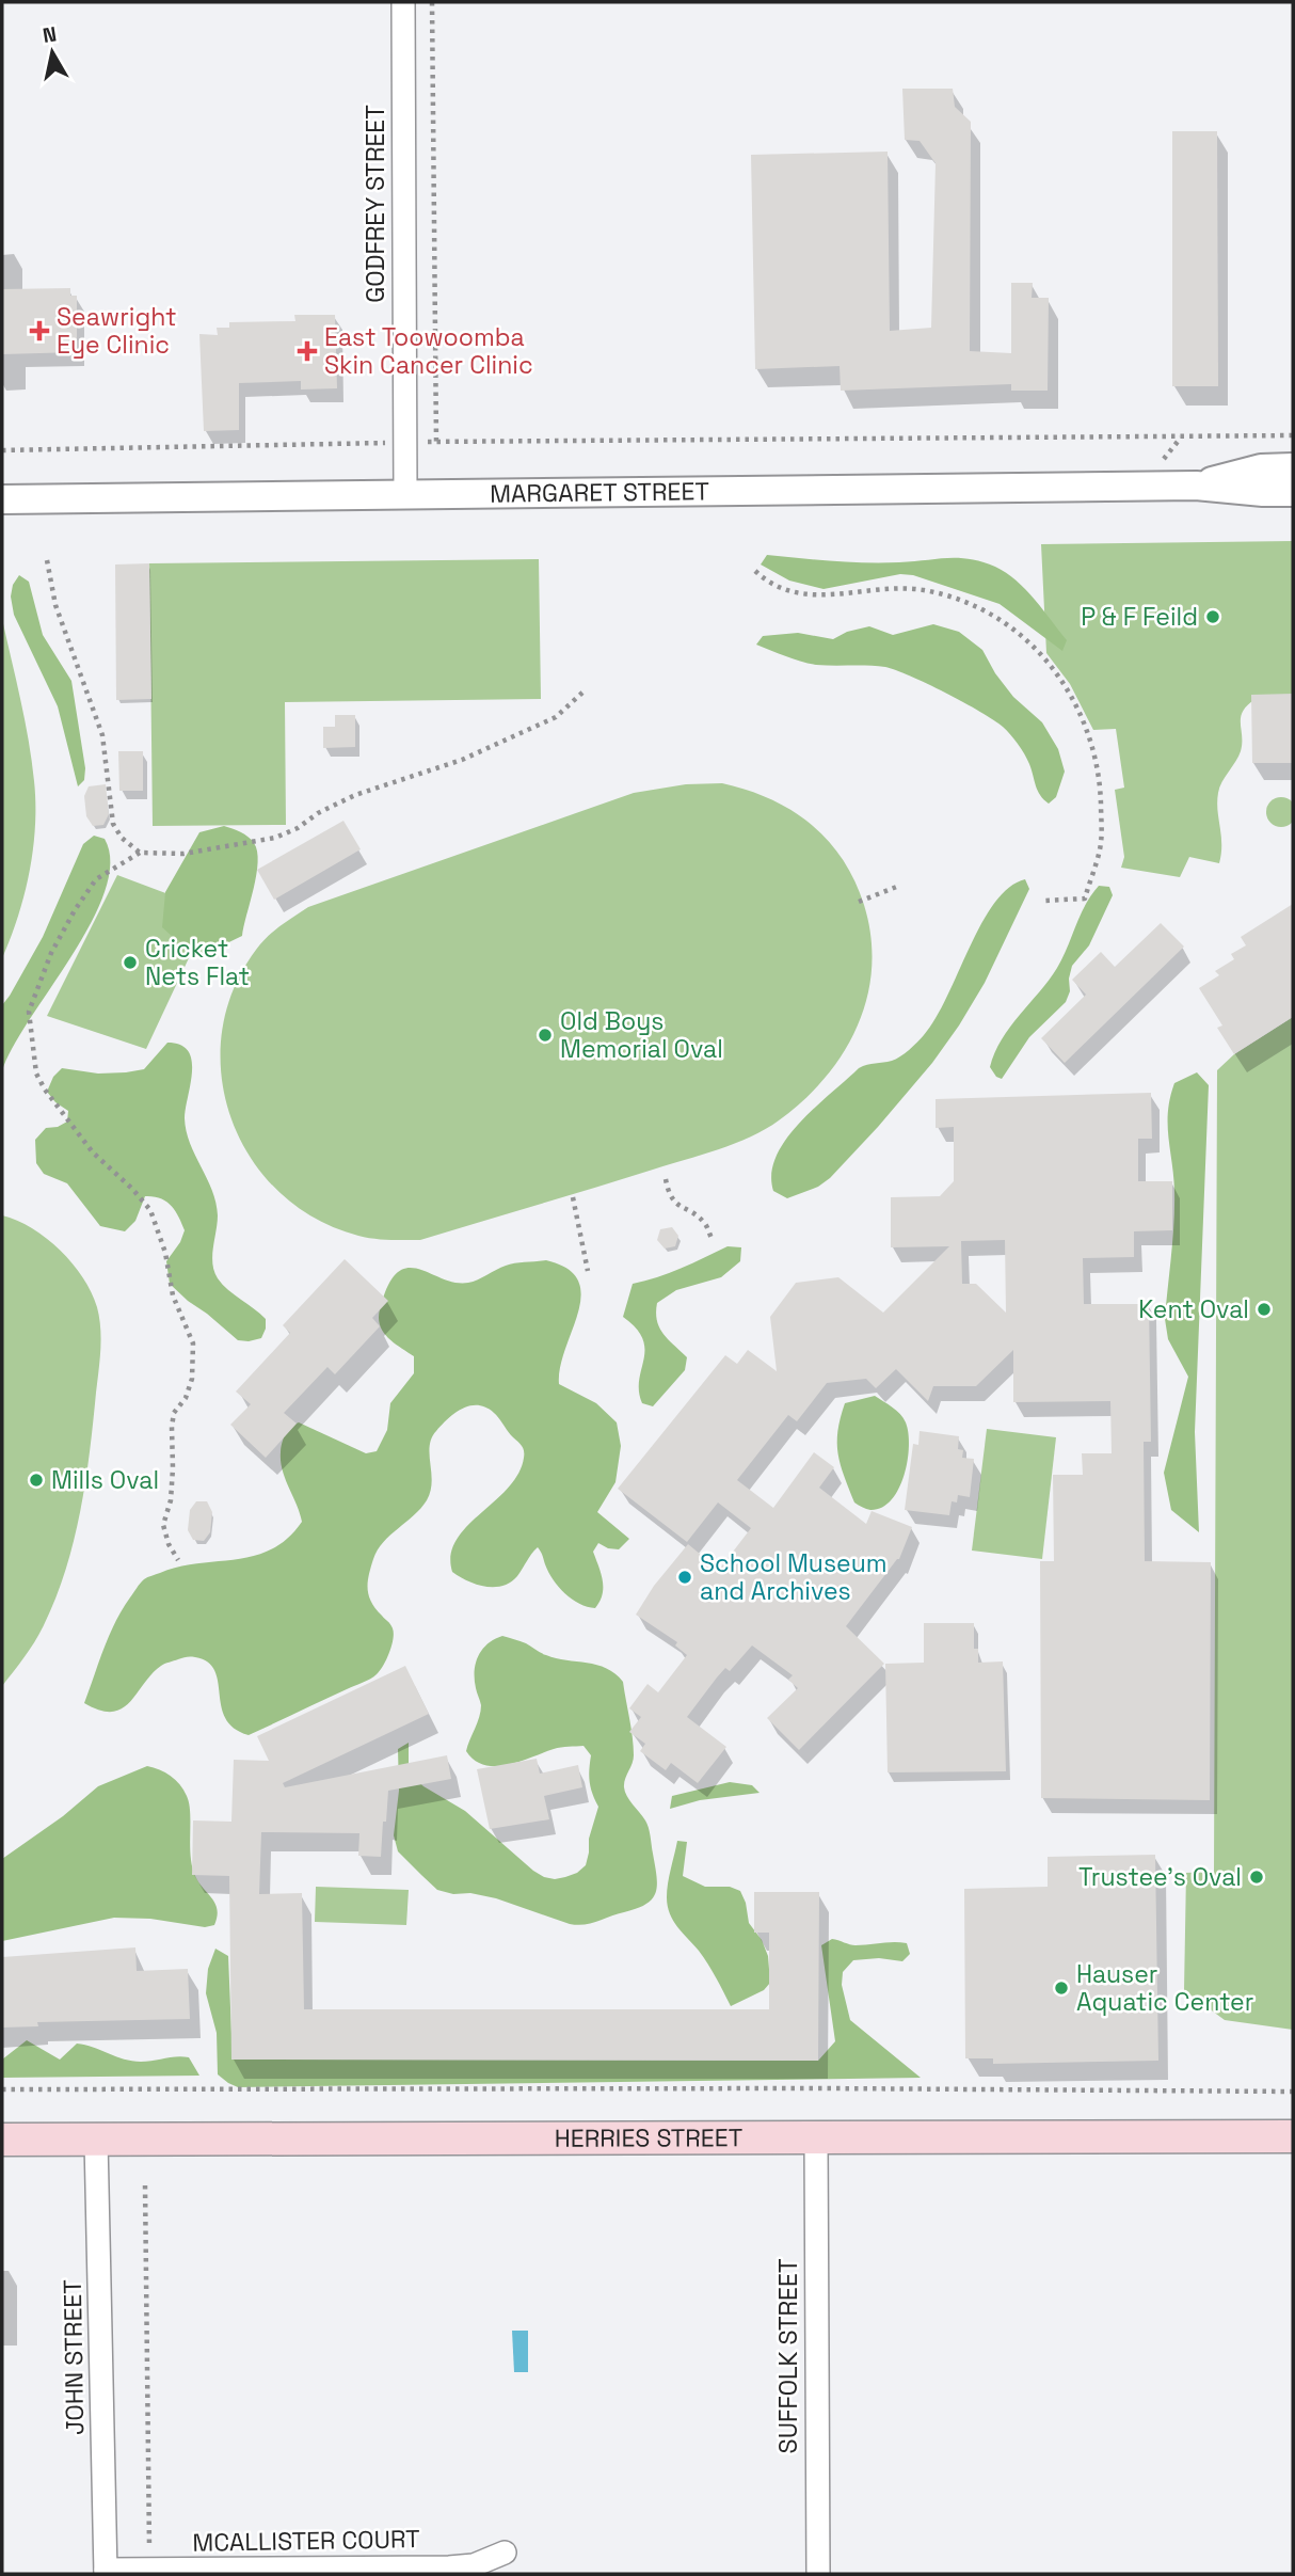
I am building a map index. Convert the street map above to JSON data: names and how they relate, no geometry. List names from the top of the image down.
{
  "streets": {
    "main road": ["HERRIES STREET"],
    "street": [
      "GODFREY STREET",
      "MARGARET STREET",
      "SUFFOLK STREET",
      "JOHN STREET",
      "MCALLISTER COURT"
    ]
  },
  "crossings": [
    ["GODFREY STREET", "MARGARET STREET"],
    ["HERRIES STREET", "SUFFOLK STREET"],
    ["HERRIES STREET", "JOHN STREET"],
    ["JOHN STREET", "MCALLISTER COURT"]
  ],
  "places": {
    "health": ["Seawright Eye Clinic", "East Toowoomba Skin Cancer Clinic"],
    "other": [
      "P & F Feild",
      "Cricket Nets Flat",
      "Old Boys Memorial Oval",
      "Kent Oval",
      "Mills Oval",
      "School Museum and Archives",
      "Trustee's Oval",
      "Hauser Aquatic Center"
    ]
  },
  "north": "top"
}
